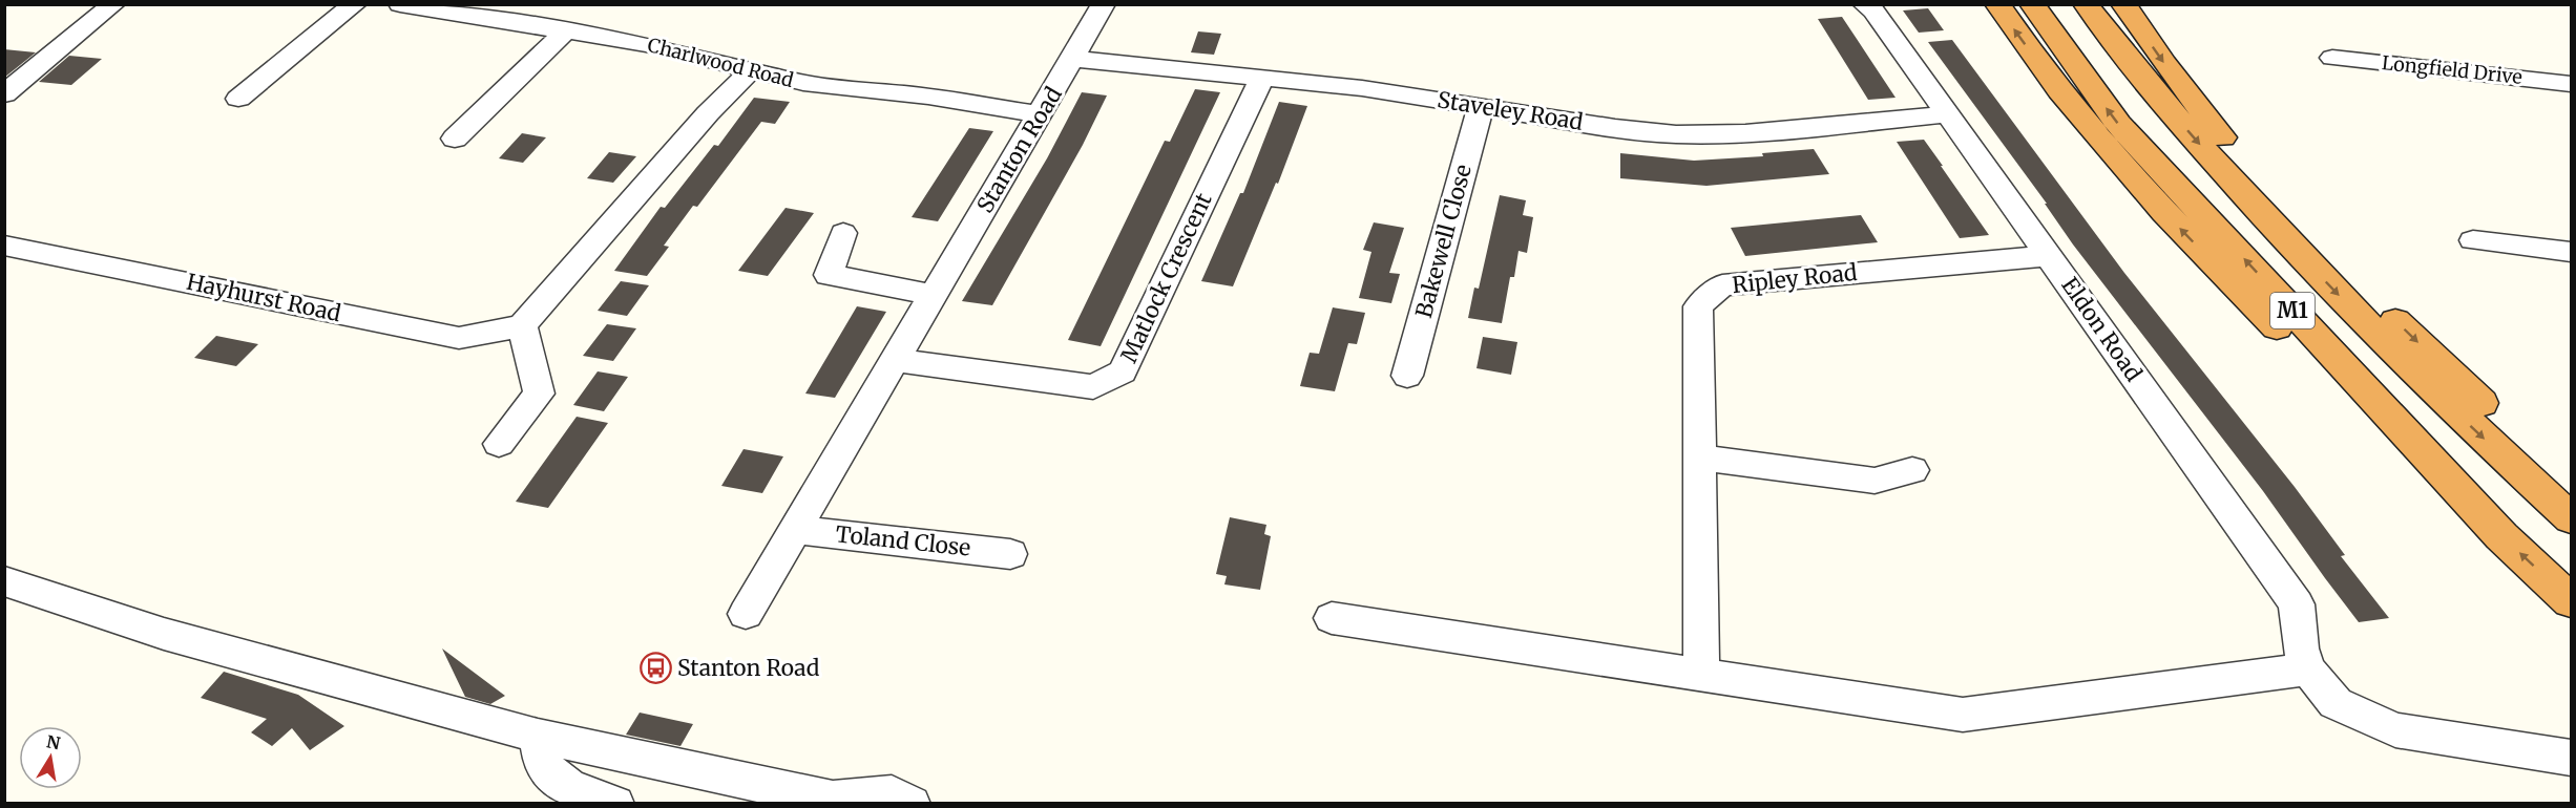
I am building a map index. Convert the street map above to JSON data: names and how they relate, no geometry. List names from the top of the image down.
{
  "streets": {
    "highway": ["M1"],
    "street": [
      "Charlwood Road",
      "Longfield Drive",
      "Staveley Road",
      "Stanton Road",
      "Bakewell Close",
      "Matlock Crescent",
      "Ripley Road",
      "Hayhurst Road",
      "Eldon Road",
      "Toland Close"
    ]
  },
  "crossings": [
    ["Charlwood Road", "Stanton Road"],
    ["Staveley Road", "Stanton Road"],
    ["Staveley Road", "Bakewell Close"],
    ["Staveley Road", "Matlock Crescent"],
    ["Staveley Road", "Eldon Road"],
    ["Stanton Road", "Matlock Crescent"],
    ["Stanton Road", "Toland Close"],
    ["Ripley Road", "Eldon Road"]
  ],
  "places": {
    "bus stop": ["Stanton Road"]
  },
  "north": "top"
}
